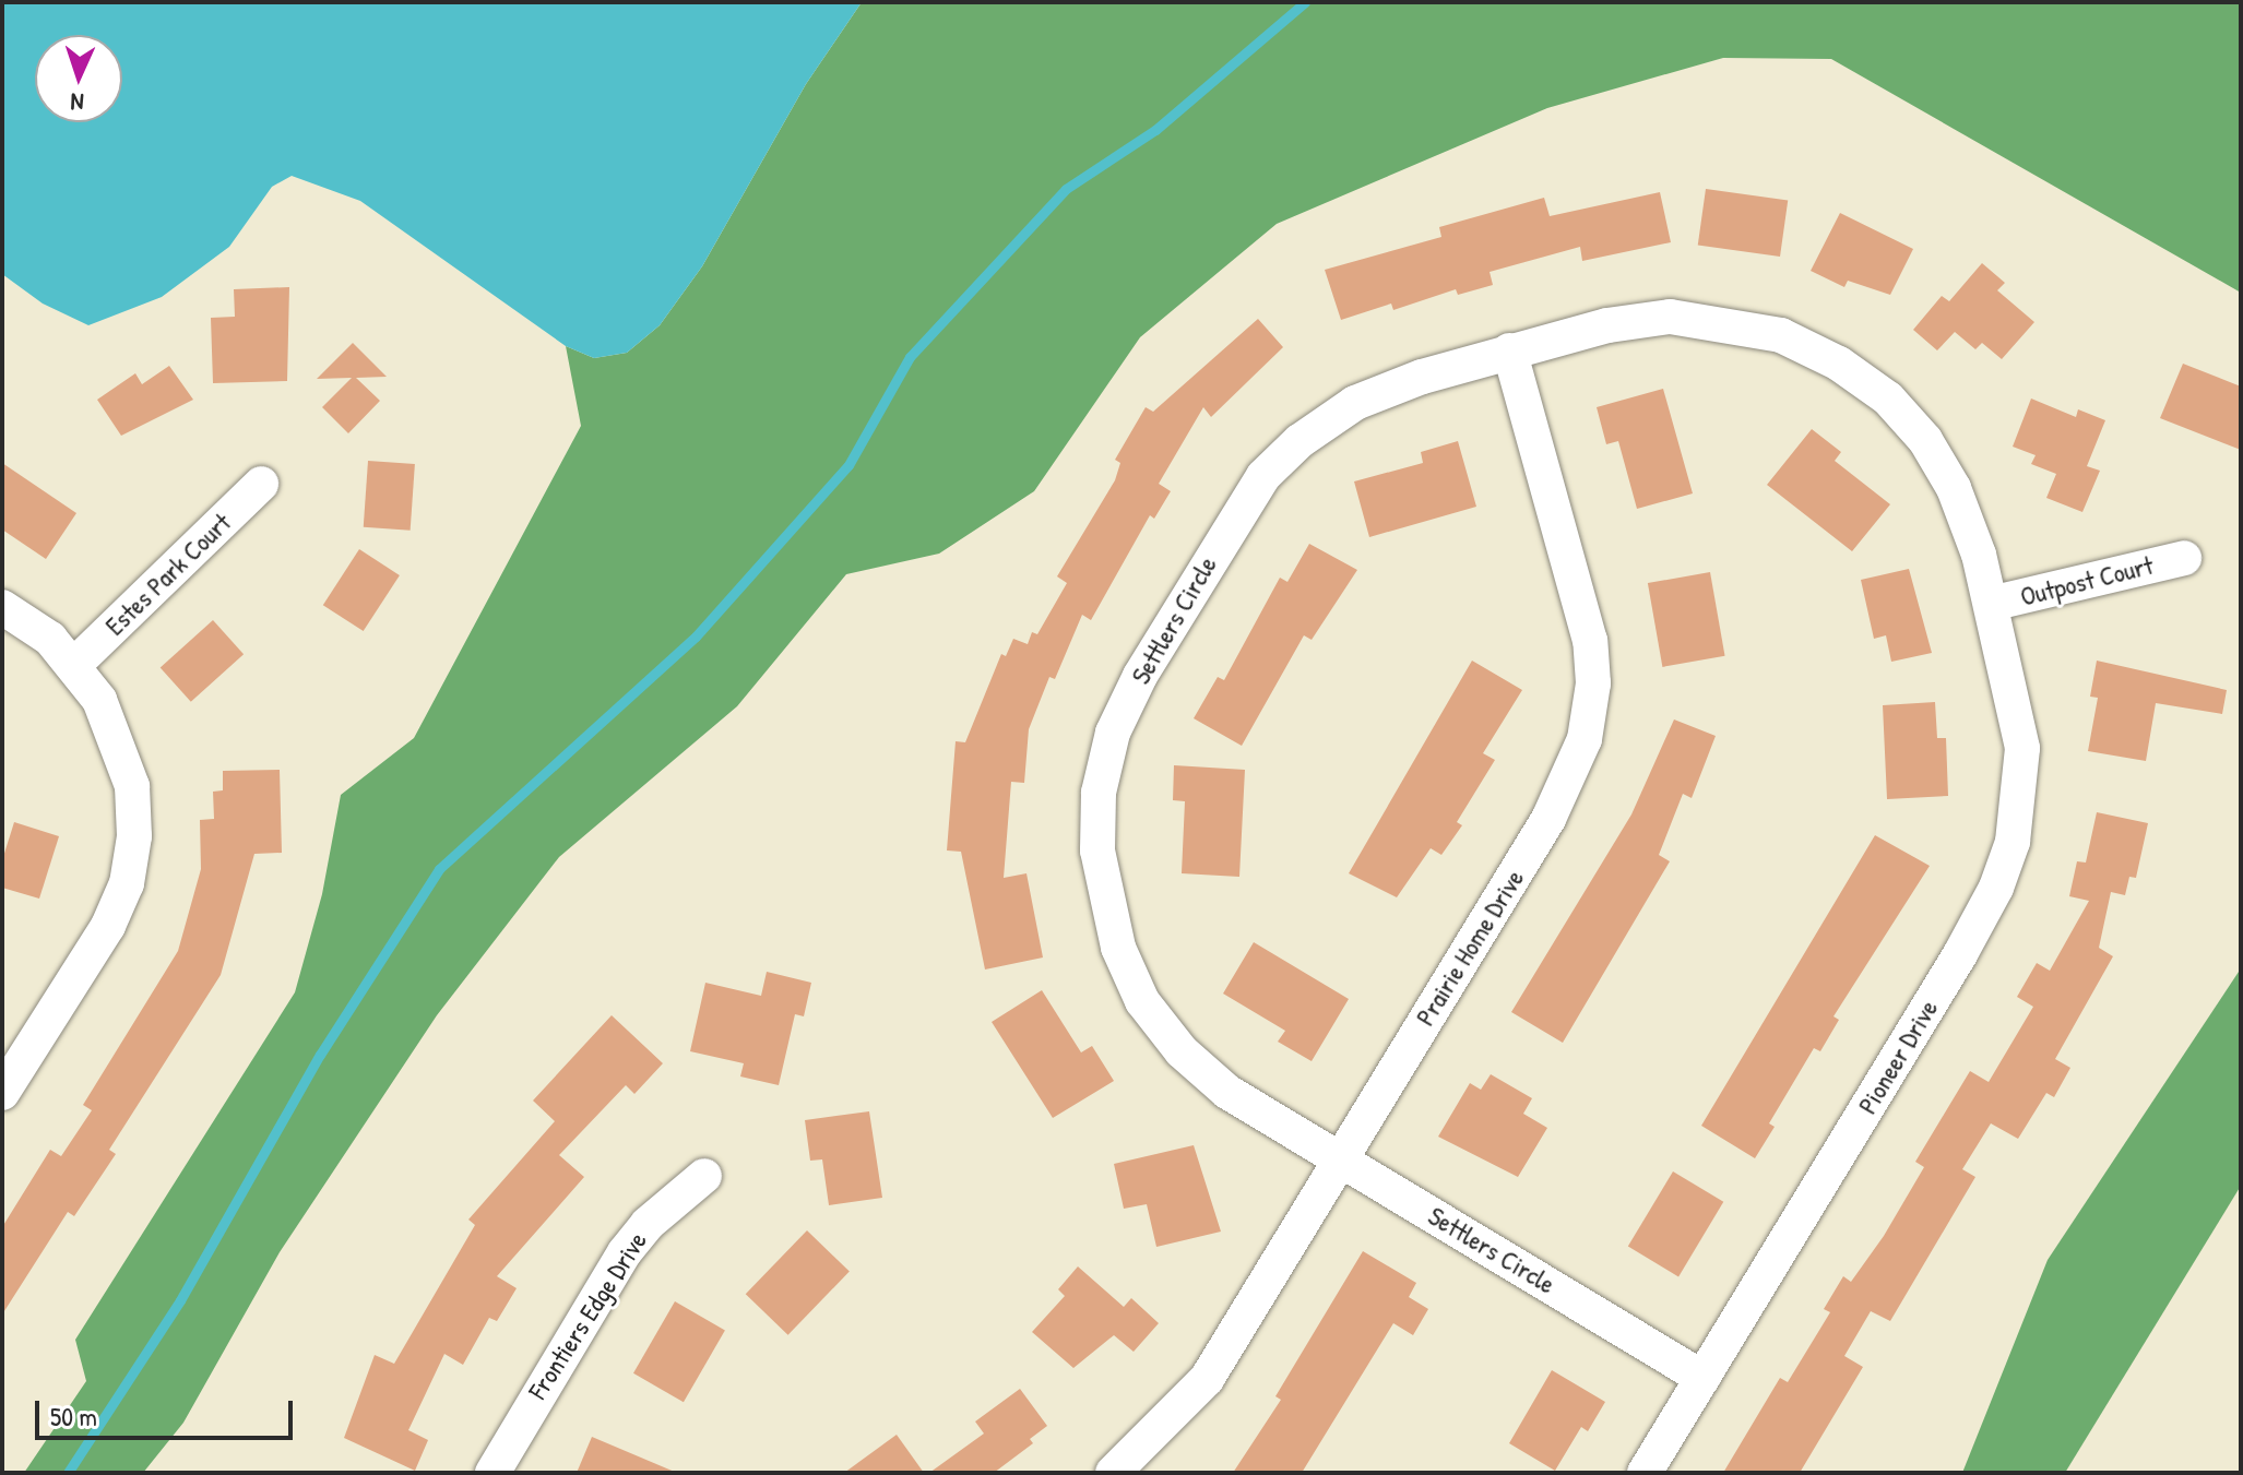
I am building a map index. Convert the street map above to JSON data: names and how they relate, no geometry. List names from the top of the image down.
{
  "streets": {
    "street": [
      "Estes Park Court",
      "Outpost Court",
      "Settlers Circle",
      "Prairie Home Drive",
      "Pioneer Drive",
      "Frontiers Edge Drive"
    ]
  },
  "crossings": [
    ["Outpost Court", "Settlers Circle"],
    ["Outpost Court", "Pioneer Drive"],
    ["Settlers Circle", "Prairie Home Drive"],
    ["Settlers Circle", "Pioneer Drive"]
  ],
  "scale_bar": "50 m",
  "north": "bottom"
}
